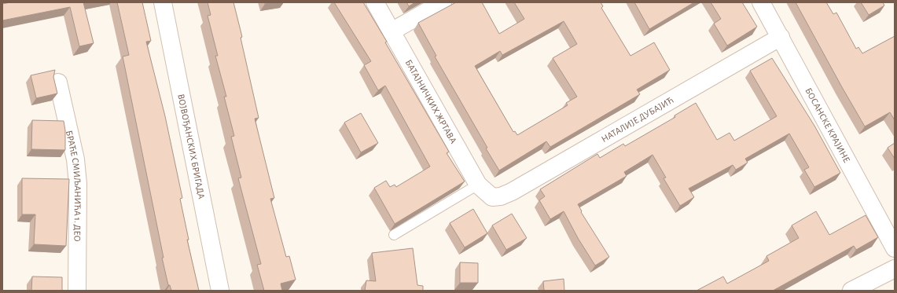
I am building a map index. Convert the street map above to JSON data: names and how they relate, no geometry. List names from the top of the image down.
{
  "streets": {
    "street": [
      "БАТАЈНИЧКИХ ЖРТАВА",
      "НАТАЛИЈЕ ДУБАЈИЋ",
      "БОСАНСКЕ КРАЈИНЕ",
      "ВОЈВОЂАНСКИХ БРИГАДА",
      "БРАЋЕ СМИЉАНИЋА 1. ДЕО"
    ]
  },
  "crossings": [
    ["БАТАЈНИЧКИХ ЖРТАВА", "НАТАЛИЈЕ ДУБАЈИЋ"],
    ["НАТАЛИЈЕ ДУБАЈИЋ", "БОСАНСКЕ КРАЈИНЕ"]
  ]
}
